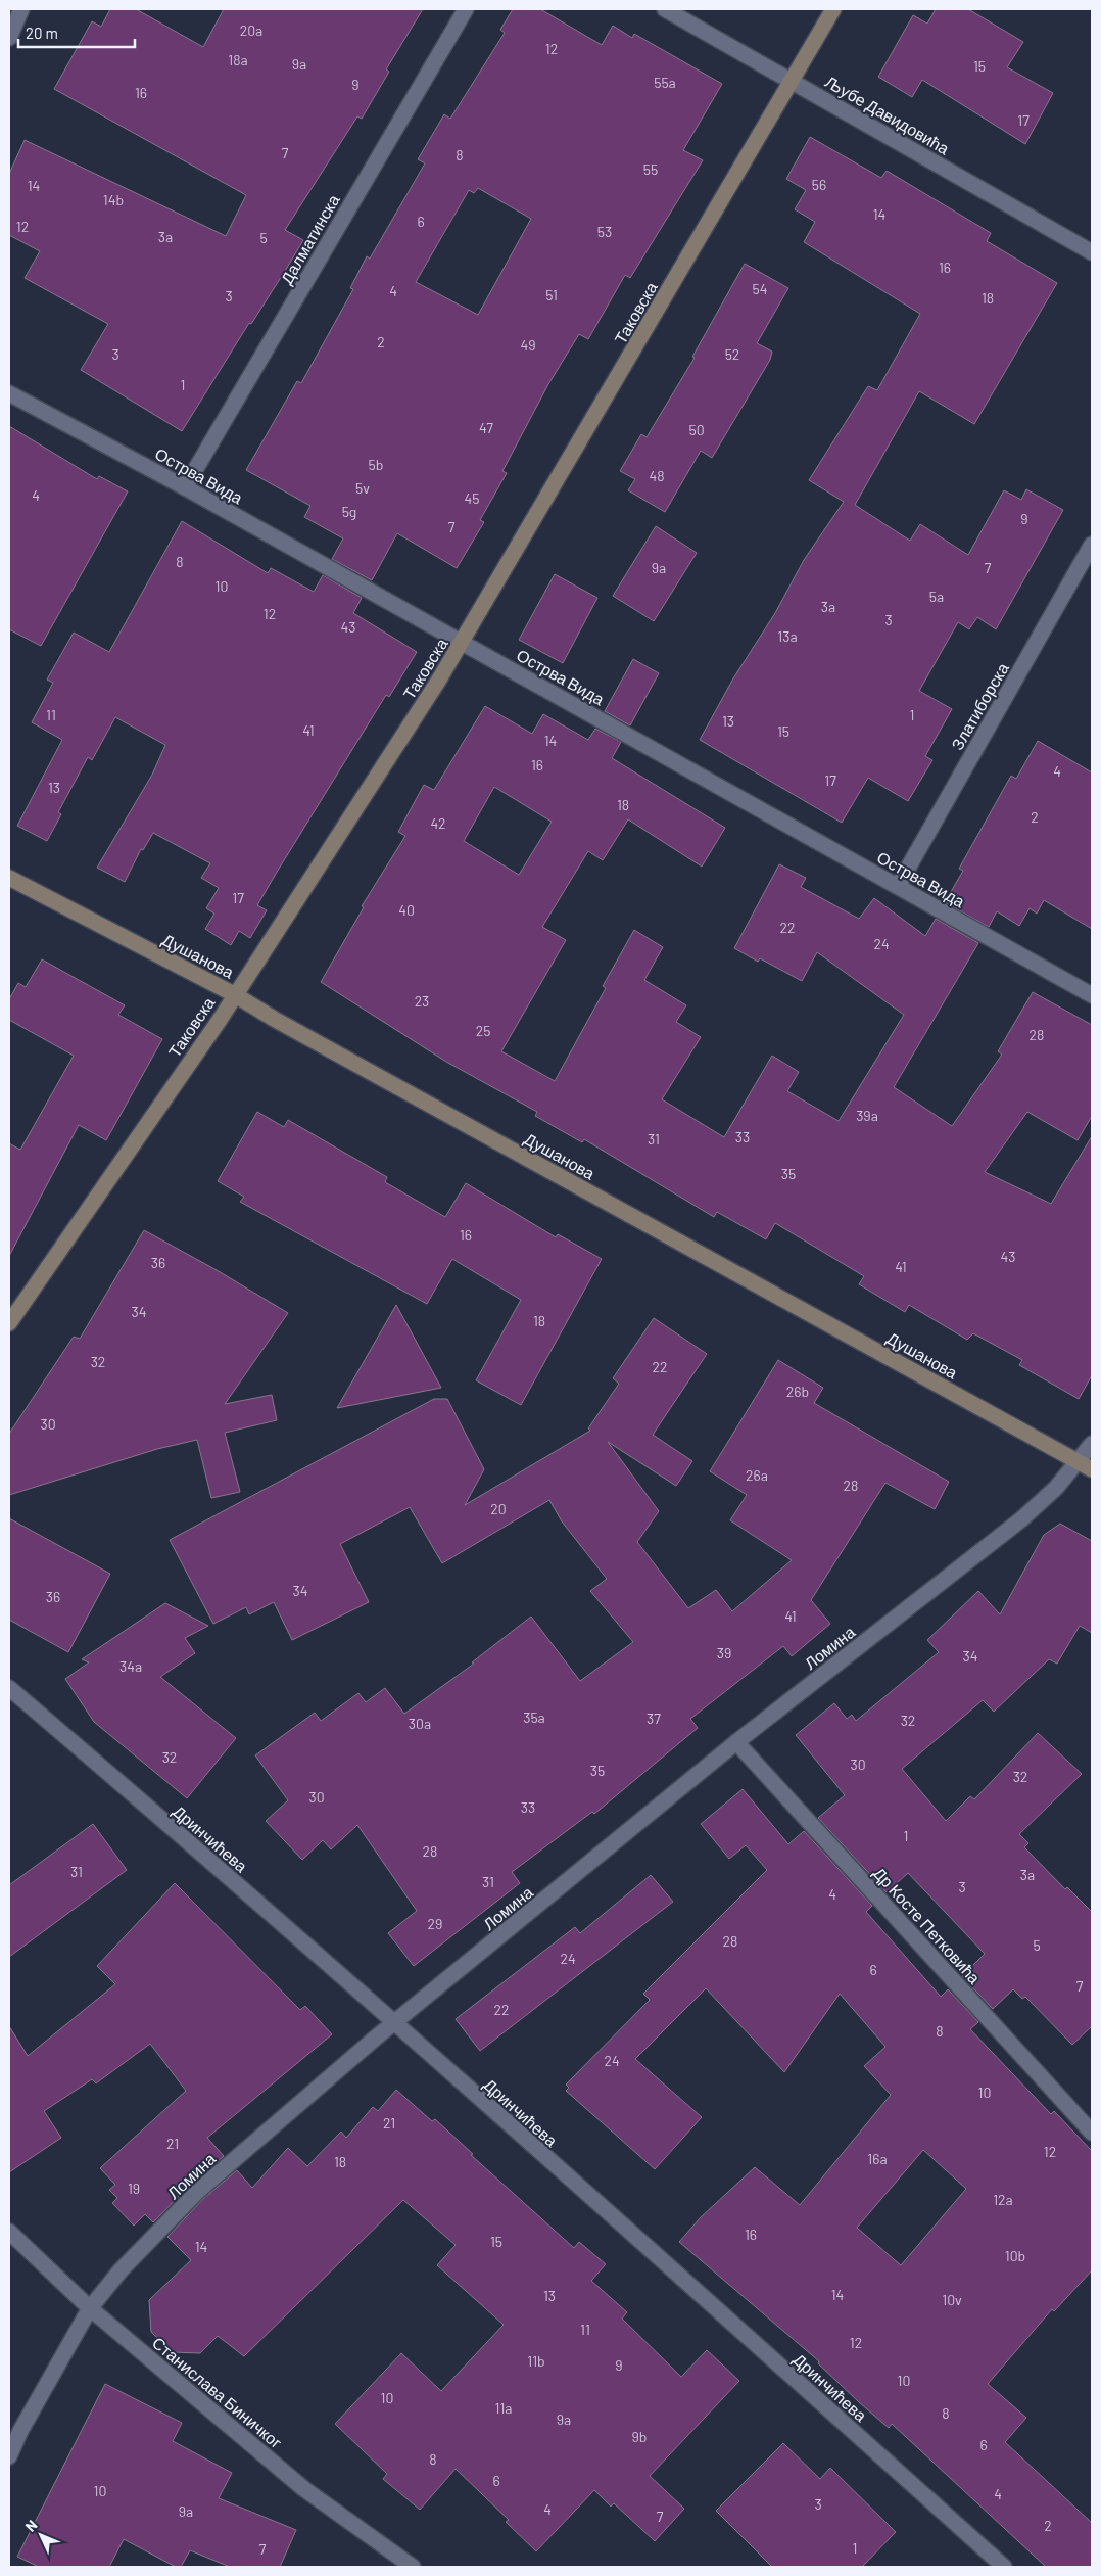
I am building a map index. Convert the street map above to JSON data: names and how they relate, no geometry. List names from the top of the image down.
{
  "streets": {
    "street": [
      "Љубе Давидовића",
      "Далматинска",
      "Таковска",
      "Острва Вида",
      "Златиборска",
      "Душанова",
      "Ломина",
      "Дринчићева",
      "Др Косте Петковића",
      "Станислава Биничког"
    ]
  },
  "crossings": [
    ["Љубе Давидовића", "Таковска"],
    ["Далматинска", "Острва Вида"],
    ["Таковска", "Острва Вида"],
    ["Таковска", "Душанова"],
    ["Острва Вида", "Златиборска"],
    ["Душанова", "Ломина"],
    ["Ломина", "Дринчићева"],
    ["Ломина", "Др Косте Петковића"],
    ["Ломина", "Станислава Биничког"]
  ],
  "house_numbers": [
    "20a",
    "12",
    "18a",
    "9a",
    "15",
    "55a",
    "9",
    "16",
    "17",
    "7",
    "8",
    "55",
    "56",
    "14",
    "14b",
    "14",
    "6",
    "12",
    "53",
    "3a",
    "5",
    "16",
    "54",
    "4",
    "51",
    "3",
    "18",
    "2",
    "49",
    "3",
    "52",
    "1",
    "47",
    "50",
    "5b",
    "48",
    "5v",
    "4",
    "45",
    "5g",
    "9",
    "7",
    "8",
    "9a",
    "7",
    "10",
    "5a",
    "3a",
    "12",
    "3",
    "43",
    "13a",
    "11",
    "1",
    "13",
    "41",
    "15",
    "14",
    "16",
    "4",
    "17",
    "13",
    "18",
    "2",
    "42",
    "17",
    "40",
    "22",
    "24",
    "23",
    "25",
    "28",
    "39a",
    "33",
    "31",
    "35",
    "16",
    "43",
    "36",
    "41",
    "34",
    "18",
    "32",
    "22",
    "26b",
    "30",
    "26a",
    "28",
    "20",
    "34",
    "36",
    "41",
    "39",
    "34",
    "34a",
    "35a",
    "37",
    "32",
    "30a",
    "32",
    "30",
    "35",
    "32",
    "30",
    "33",
    "1",
    "28",
    "31",
    "3a",
    "31",
    "3",
    "4",
    "29",
    "28",
    "5",
    "24",
    "6",
    "7",
    "22",
    "8",
    "24",
    "10",
    "21",
    "21",
    "12",
    "16a",
    "18",
    "19",
    "12a",
    "16",
    "15",
    "14",
    "10b",
    "14",
    "13",
    "10v",
    "11",
    "12",
    "11b",
    "9",
    "10",
    "10",
    "11a",
    "8",
    "9a",
    "9b",
    "6",
    "8",
    "6",
    "10",
    "4",
    "3",
    "4",
    "9a",
    "7",
    "2",
    "1",
    "7"
  ],
  "scale_bar": "20 m",
  "north": "top left"
}
